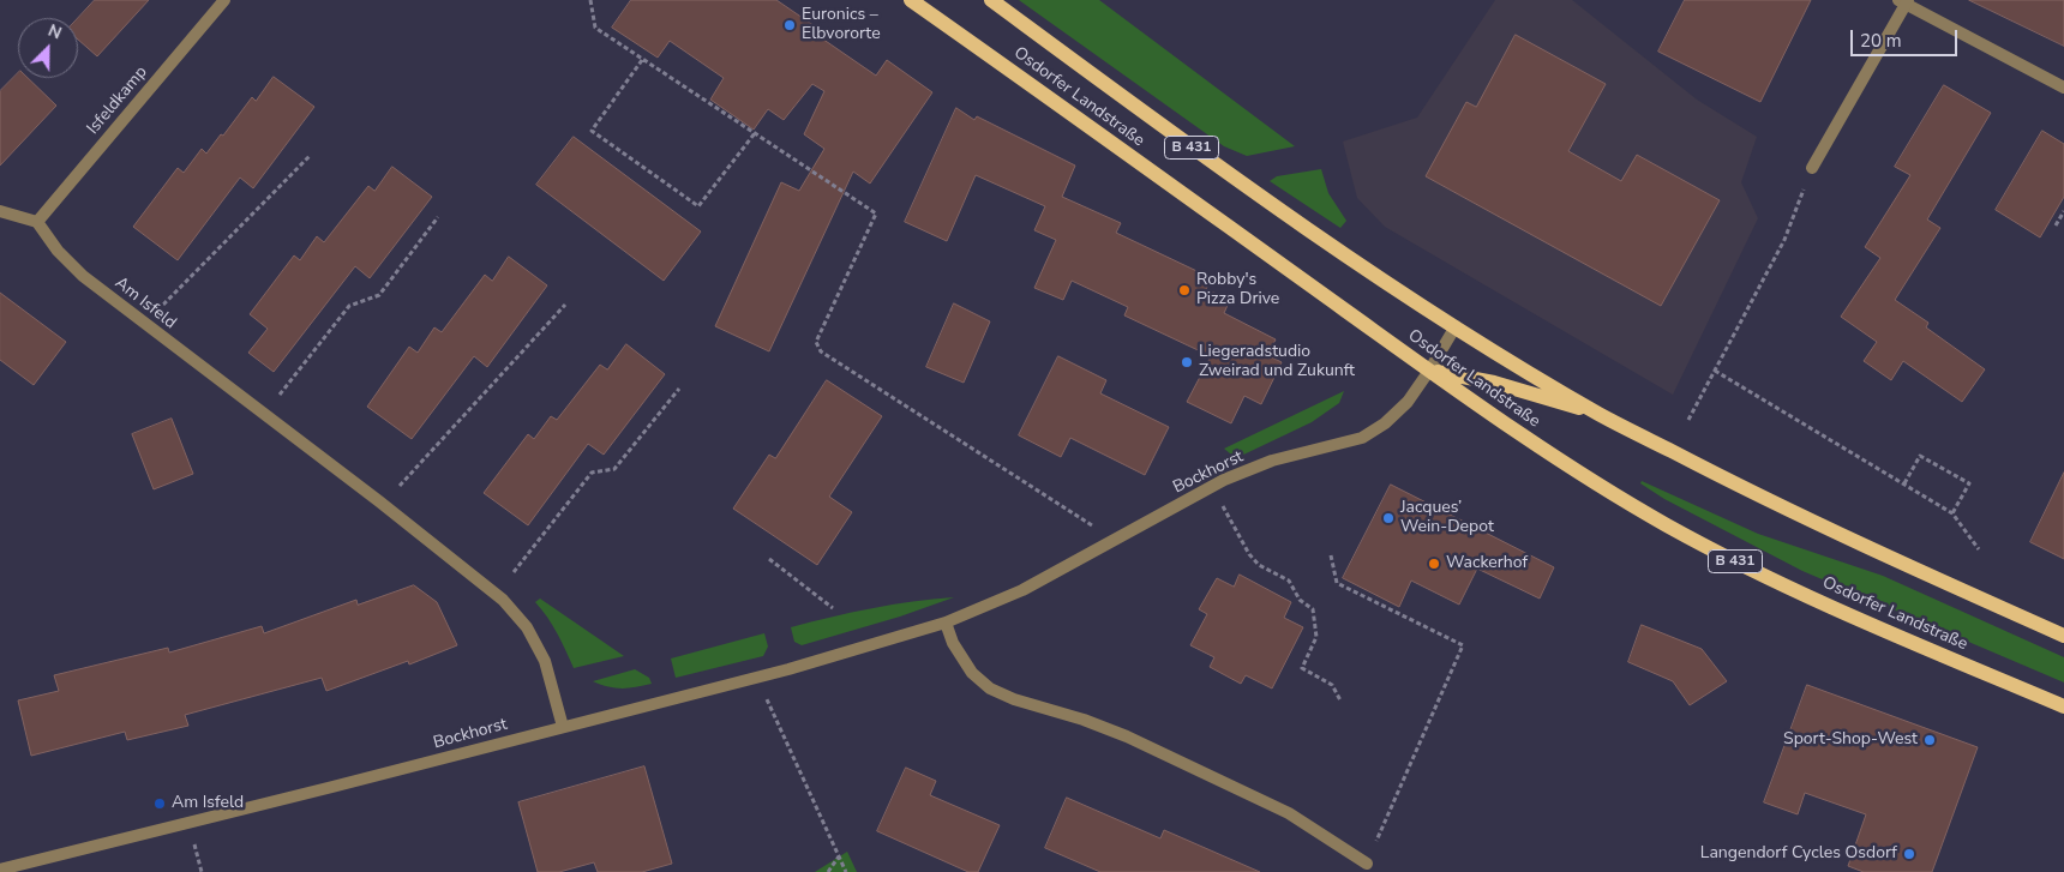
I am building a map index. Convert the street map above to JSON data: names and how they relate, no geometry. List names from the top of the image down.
{
  "streets": {
    "main road": ["Osdorfer Landstraße", "B 431"],
    "street": ["Isfeldkamp", "Am Isfeld", "Bockhorst"]
  },
  "crossings": [
    ["Osdorfer Landstraße", "Bockhorst"],
    ["Isfeldkamp", "Am Isfeld"],
    ["Am Isfeld", "Bockhorst"]
  ],
  "places": [
    "Euronics – Elbvororte",
    "Robby's Pizza Drive",
    "Liegeradstudio Zweirad und Zukunft",
    "Jacques’ Wein-Depot",
    "Wackerhof",
    "Sport-Shop-West",
    "Am Isfeld",
    "Langendorf Cycles Osdorf"
  ],
  "scale_bar": "20 m",
  "north": "top right"
}
